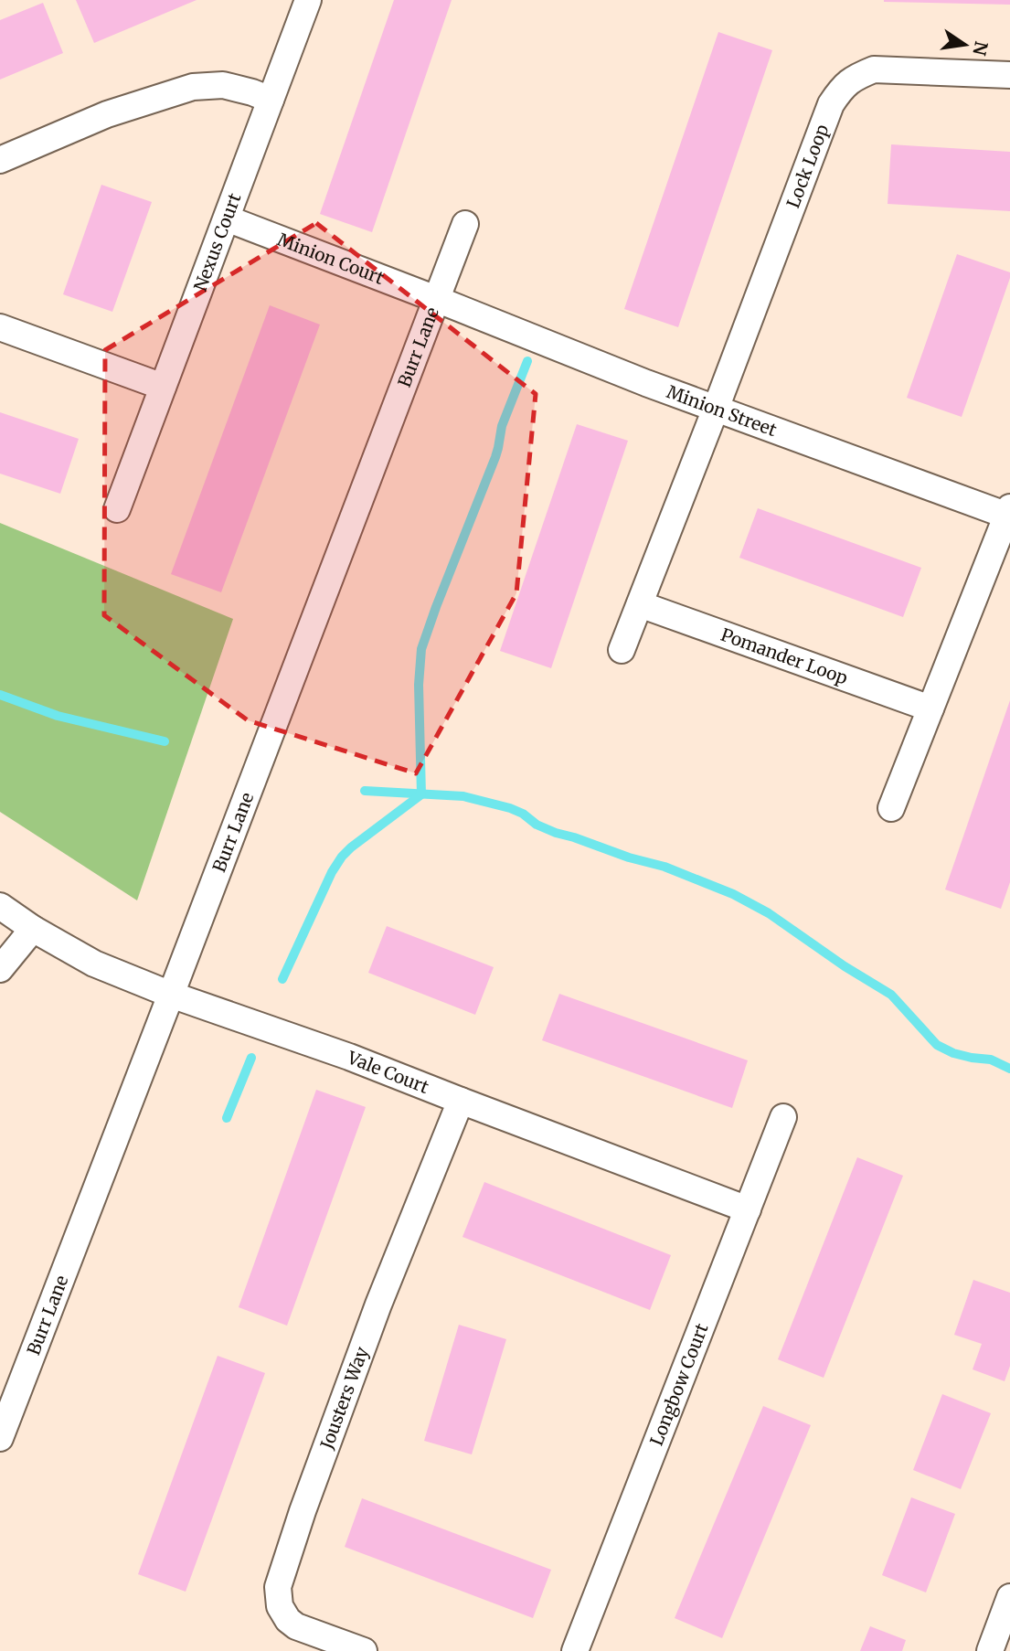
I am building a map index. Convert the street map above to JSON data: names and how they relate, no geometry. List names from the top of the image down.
{
  "streets": {
    "street": [
      "Lock Loop",
      "Nexus Court",
      "Minion Court",
      "Burr Lane",
      "Minion Street",
      "Pomander Loop",
      "Vale Court",
      "Longbow Court",
      "Jousters Way"
    ]
  },
  "crossings": [
    ["Lock Loop", "Minion Street"],
    ["Nexus Court", "Minion Court"],
    ["Minion Court", "Burr Lane"],
    ["Minion Court", "Minion Street"],
    ["Burr Lane", "Minion Street"],
    ["Burr Lane", "Vale Court"],
    ["Vale Court", "Longbow Court"],
    ["Vale Court", "Jousters Way"]
  ],
  "north": "right"
}
